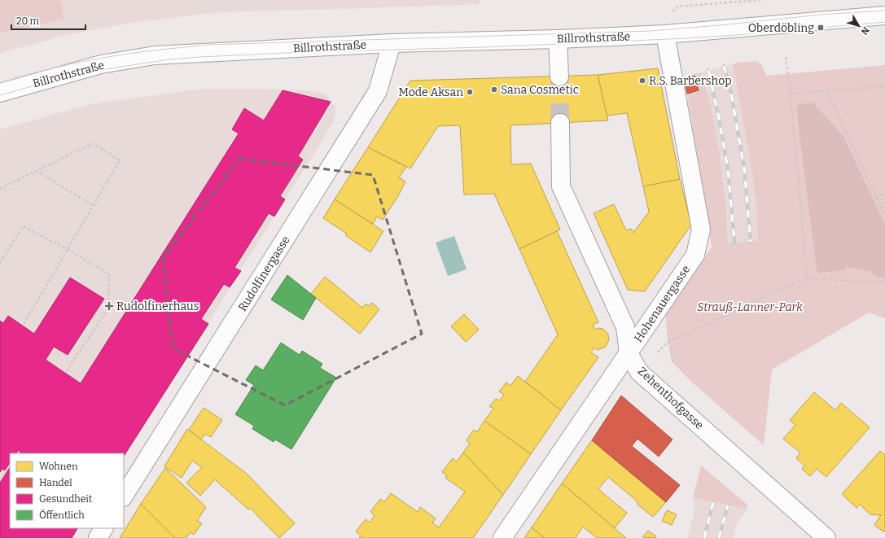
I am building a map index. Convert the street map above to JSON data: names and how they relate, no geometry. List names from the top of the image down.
{
  "streets": {
    "street": [
      "Billrothstraße",
      "Rudolfinergasse",
      "Hohenauergasse",
      "Zehenthofgasse"
    ]
  },
  "crossings": [
    ["Billrothstraße", "Rudolfinergasse"],
    ["Billrothstraße", "Hohenauergasse"],
    ["Hohenauergasse", "Zehenthofgasse"]
  ],
  "parks": ["Strauß-Lanner-Park"],
  "places": {
    "transit": ["Oberdöbling"],
    "other": ["R.S. Barbershop", "Sana Cosmetic", "Mode Aksan"],
    "health": ["Rudolfinerhaus"]
  },
  "legend": [
    "Wohnen",
    "Handel",
    "Gesundheit",
    "Öffentlich"
  ],
  "scale_bar": "20 m",
  "north": "bottom right"
}
